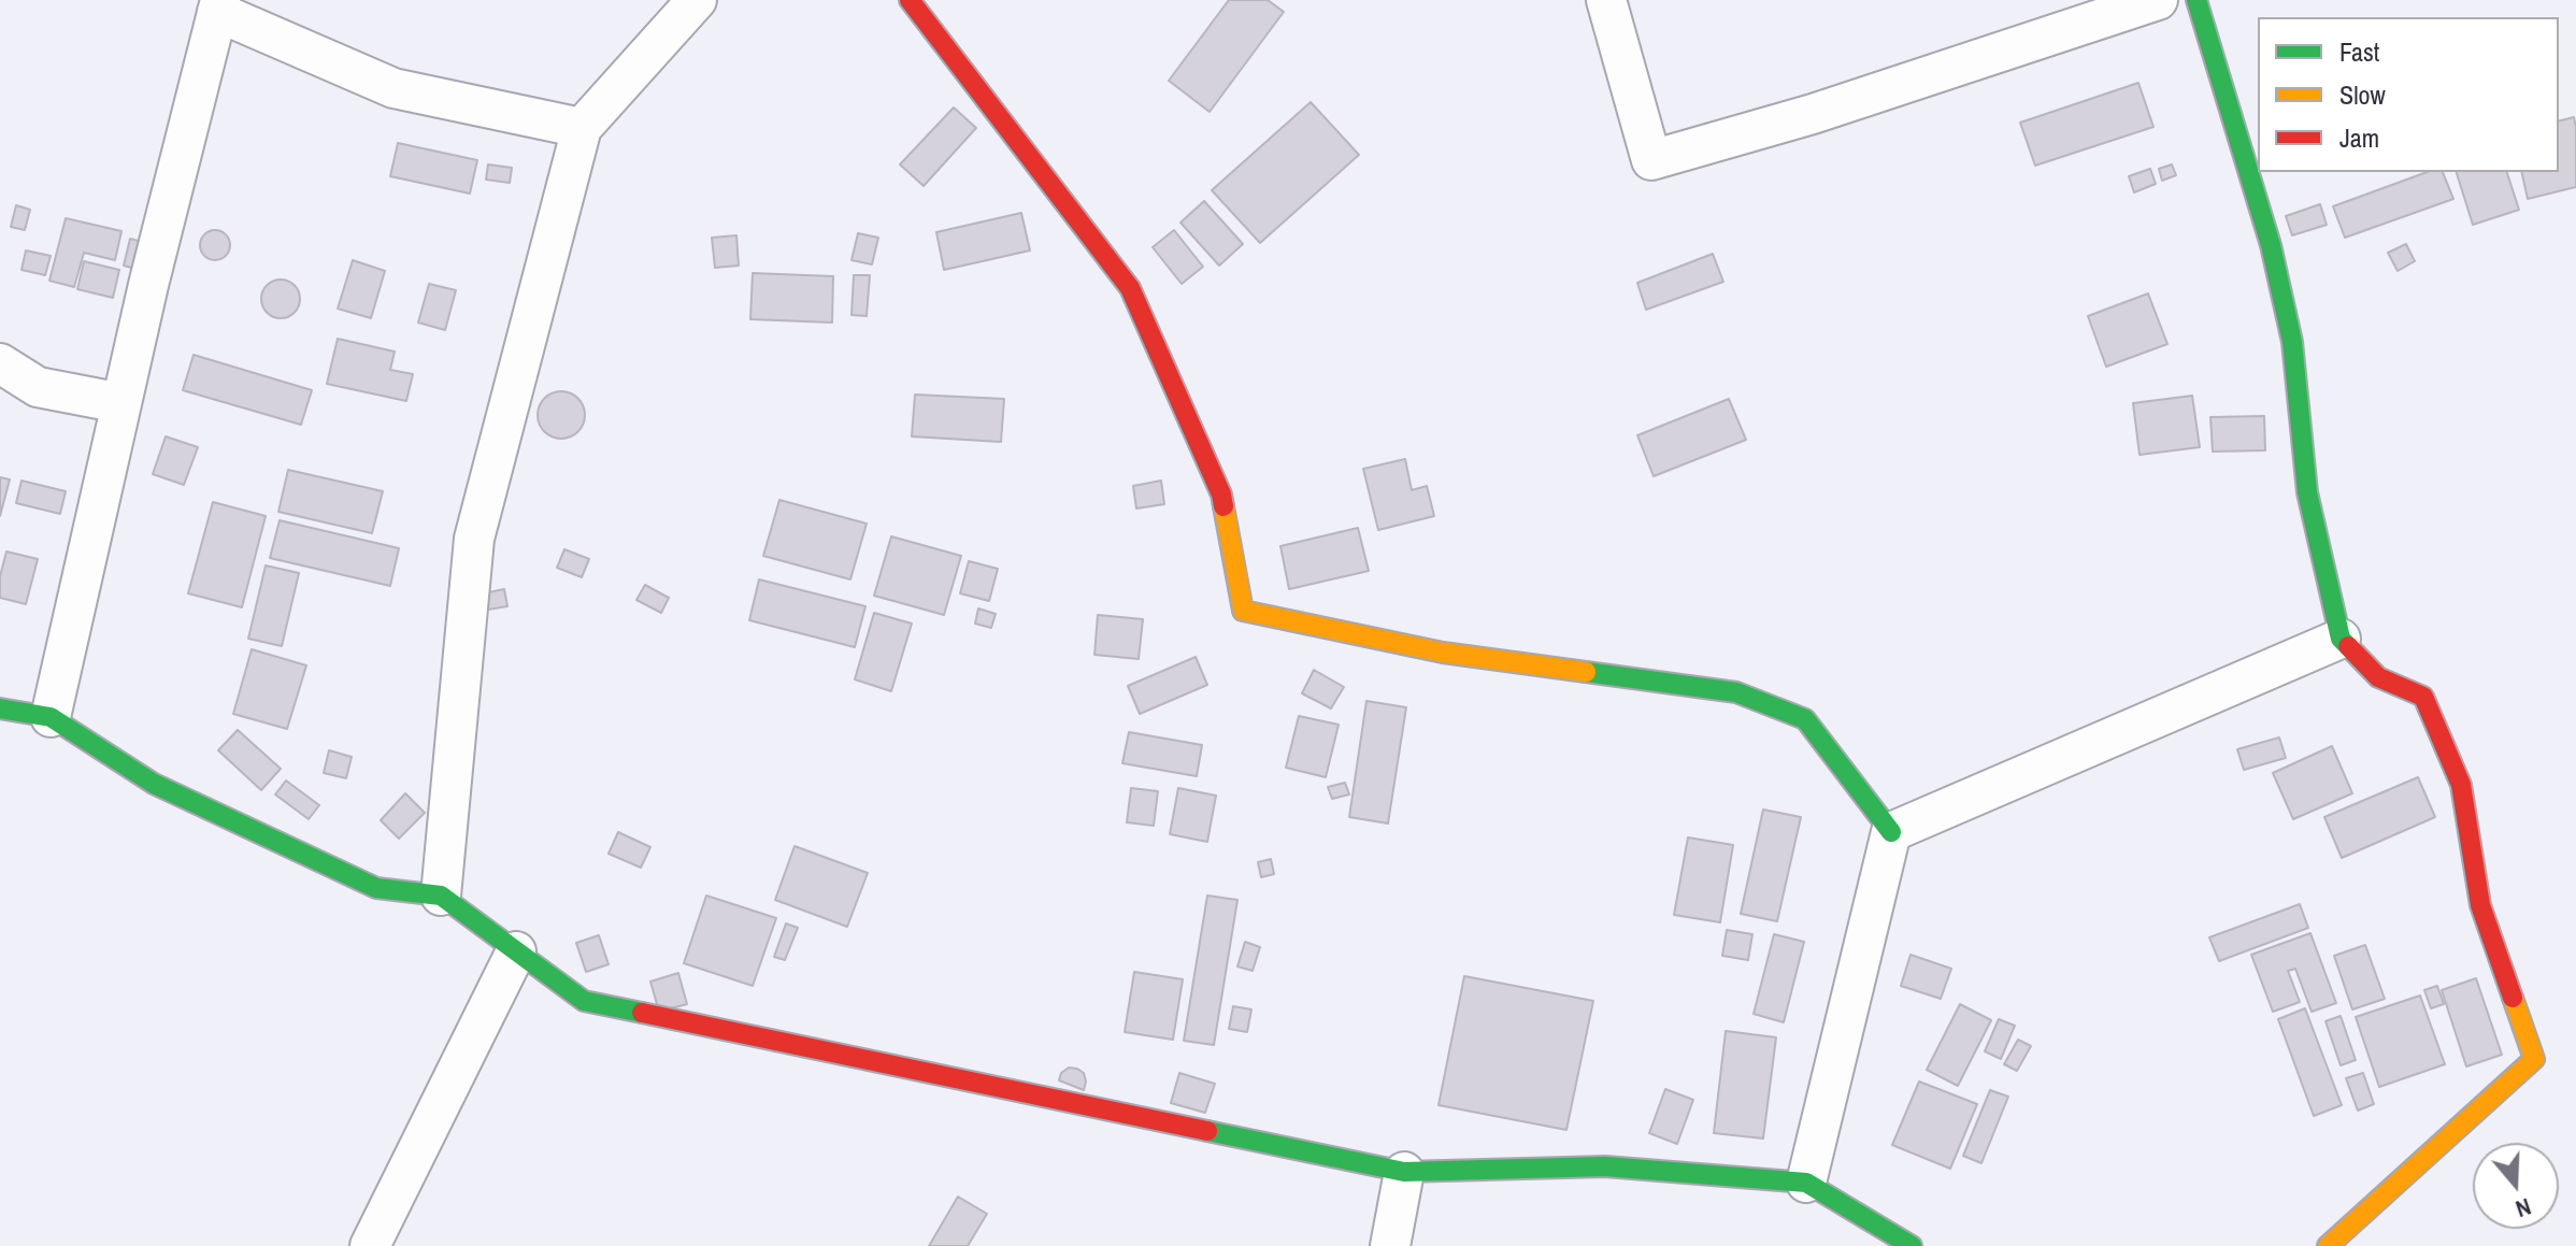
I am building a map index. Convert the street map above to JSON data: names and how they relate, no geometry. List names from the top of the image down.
{
  "legend": ["Fast", "Slow", "Jam"],
  "north": "bottom"
}
